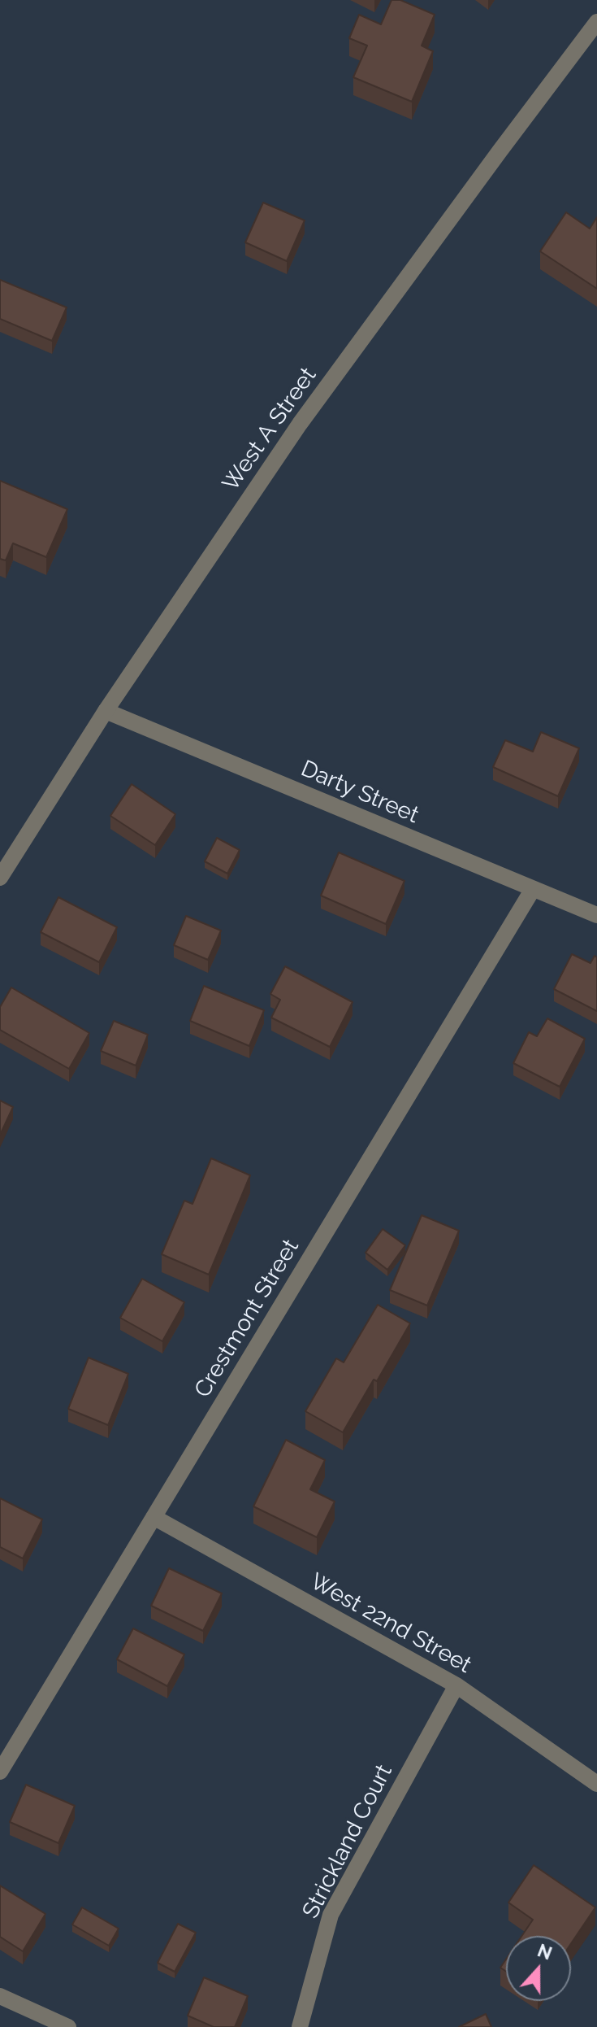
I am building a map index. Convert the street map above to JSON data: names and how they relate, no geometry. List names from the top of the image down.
{
  "streets": {
    "street": [
      "West A Street",
      "Darty Street",
      "Crestmont Street",
      "West 22nd Street",
      "Strickland Court"
    ]
  },
  "crossings": [
    ["West A Street", "Darty Street"],
    ["Darty Street", "Crestmont Street"],
    ["Crestmont Street", "West 22nd Street"],
    ["West 22nd Street", "Strickland Court"]
  ],
  "north": "top"
}
